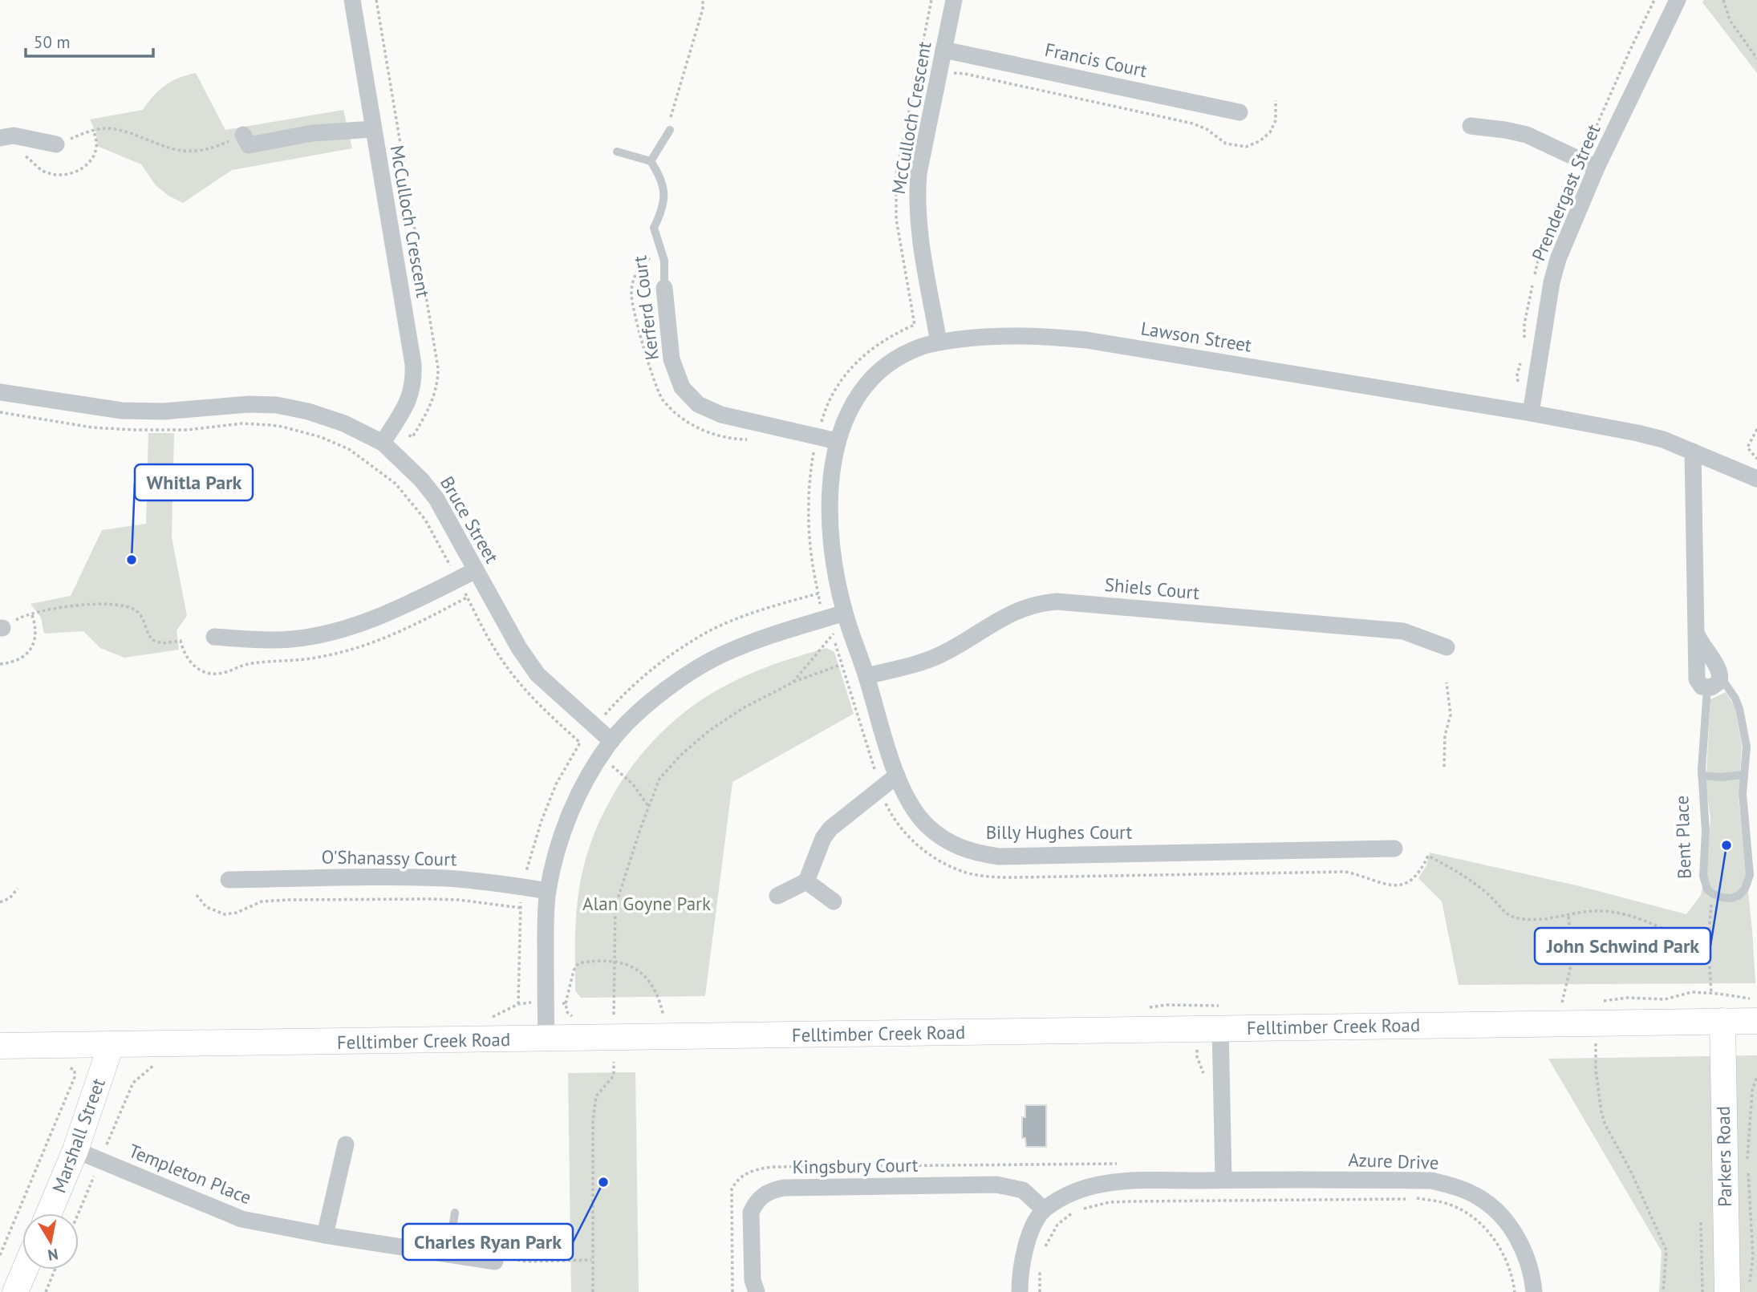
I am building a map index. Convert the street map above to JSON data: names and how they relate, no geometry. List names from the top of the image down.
{
  "streets": {
    "main road": ["Felltimber Creek Road", "Marshall Street", "Parkers Road"],
    "street": [
      "Francis Court",
      "McCulloch Crescent",
      "Prendergast Street",
      "Kerferd Court",
      "Lawson Street",
      "Bruce Street",
      "Shiels Court",
      "Billy Hughes Court",
      "Bent Place",
      "O'Shanassy Court",
      "Azure Drive",
      "Kingsbury Court",
      "Templeton Place"
    ]
  },
  "crossings": [
    ["Francis Court", "McCulloch Crescent"],
    ["McCulloch Crescent", "Lawson Street"],
    ["McCulloch Crescent", "Bruce Street"],
    ["Prendergast Street", "Lawson Street"],
    ["Kerferd Court", "Lawson Street"],
    ["Lawson Street", "Billy Hughes Court"],
    ["Lawson Street", "Bent Place"],
    ["Shiels Court", "Billy Hughes Court"],
    ["Felltimber Creek Road", "Marshall Street"],
    ["Felltimber Creek Road", "Parkers Road"],
    ["Marshall Street", "Templeton Place"],
    ["Azure Drive", "Kingsbury Court"]
  ],
  "parks": ["Alan Goyne Park"],
  "places": ["Whitla Park", "John Schwind Park", "Charles Ryan Park"],
  "scale_bar": "50 m",
  "north": "bottom"
}
